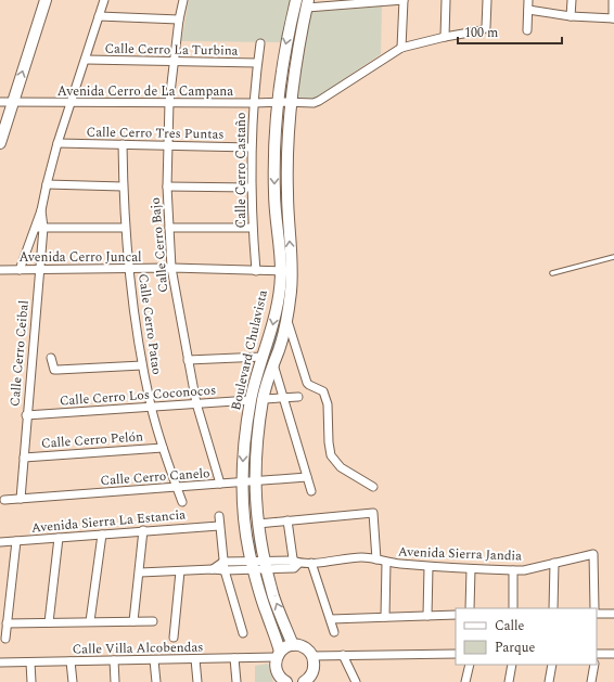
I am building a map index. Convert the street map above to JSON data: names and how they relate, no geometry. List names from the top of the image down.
{
  "streets": {
    "street": [
      "Calle Cerro La Turbina",
      "Avenida Cerro de La Campana",
      "Calle Cerro Tres Puntas",
      "Calle Cerro Castaño",
      "Calle Cerro Bajo",
      "Avenida Cerro Juncal",
      "Calle Cerro Patao",
      "Boulevard Chulavista",
      "Calle Cerro Ceibal",
      "Calle Cerro Los Coconocos",
      "Calle Cerro Pelón",
      "Calle Cerro Canelo",
      "Avenida Sierra La Estancia",
      "Avenida Sierra Jandia",
      "Calle Villa Alcobendas"
    ]
  },
  "crossings": [
    ["Calle Cerro La Turbina", "Calle Cerro Castaño"],
    ["Calle Cerro La Turbina", "Calle Cerro Bajo"],
    ["Calle Cerro La Turbina", "Calle Cerro Ceibal"],
    ["Avenida Cerro de La Campana", "Calle Cerro Castaño"],
    ["Avenida Cerro de La Campana", "Calle Cerro Bajo"],
    ["Avenida Cerro de La Campana", "Boulevard Chulavista"],
    ["Avenida Cerro de La Campana", "Calle Cerro Ceibal"],
    ["Calle Cerro Tres Puntas", "Calle Cerro Castaño"],
    ["Calle Cerro Tres Puntas", "Calle Cerro Bajo"],
    ["Calle Cerro Tres Puntas", "Calle Cerro Patao"],
    ["Calle Cerro Tres Puntas", "Calle Cerro Ceibal"],
    ["Calle Cerro Castaño", "Avenida Cerro Juncal"],
    ["Calle Cerro Bajo", "Avenida Cerro Juncal"],
    ["Calle Cerro Bajo", "Calle Cerro Los Coconocos"],
    ["Calle Cerro Bajo", "Calle Cerro Canelo"],
    ["Avenida Cerro Juncal", "Calle Cerro Patao"],
    ["Avenida Cerro Juncal", "Boulevard Chulavista"],
    ["Avenida Cerro Juncal", "Calle Cerro Ceibal"],
    ["Calle Cerro Patao", "Calle Cerro Los Coconocos"],
    ["Calle Cerro Patao", "Calle Cerro Pelón"],
    ["Calle Cerro Patao", "Calle Cerro Canelo"],
    ["Boulevard Chulavista", "Calle Cerro Los Coconocos"],
    ["Boulevard Chulavista", "Calle Cerro Canelo"],
    ["Boulevard Chulavista", "Avenida Sierra Jandia"],
    ["Boulevard Chulavista", "Calle Villa Alcobendas"],
    ["Calle Cerro Ceibal", "Calle Cerro Los Coconocos"],
    ["Calle Cerro Ceibal", "Calle Cerro Pelón"],
    ["Calle Cerro Ceibal", "Calle Cerro Canelo"]
  ],
  "legend": ["Calle", "Parque"],
  "scale_bar": "100 m"
}
